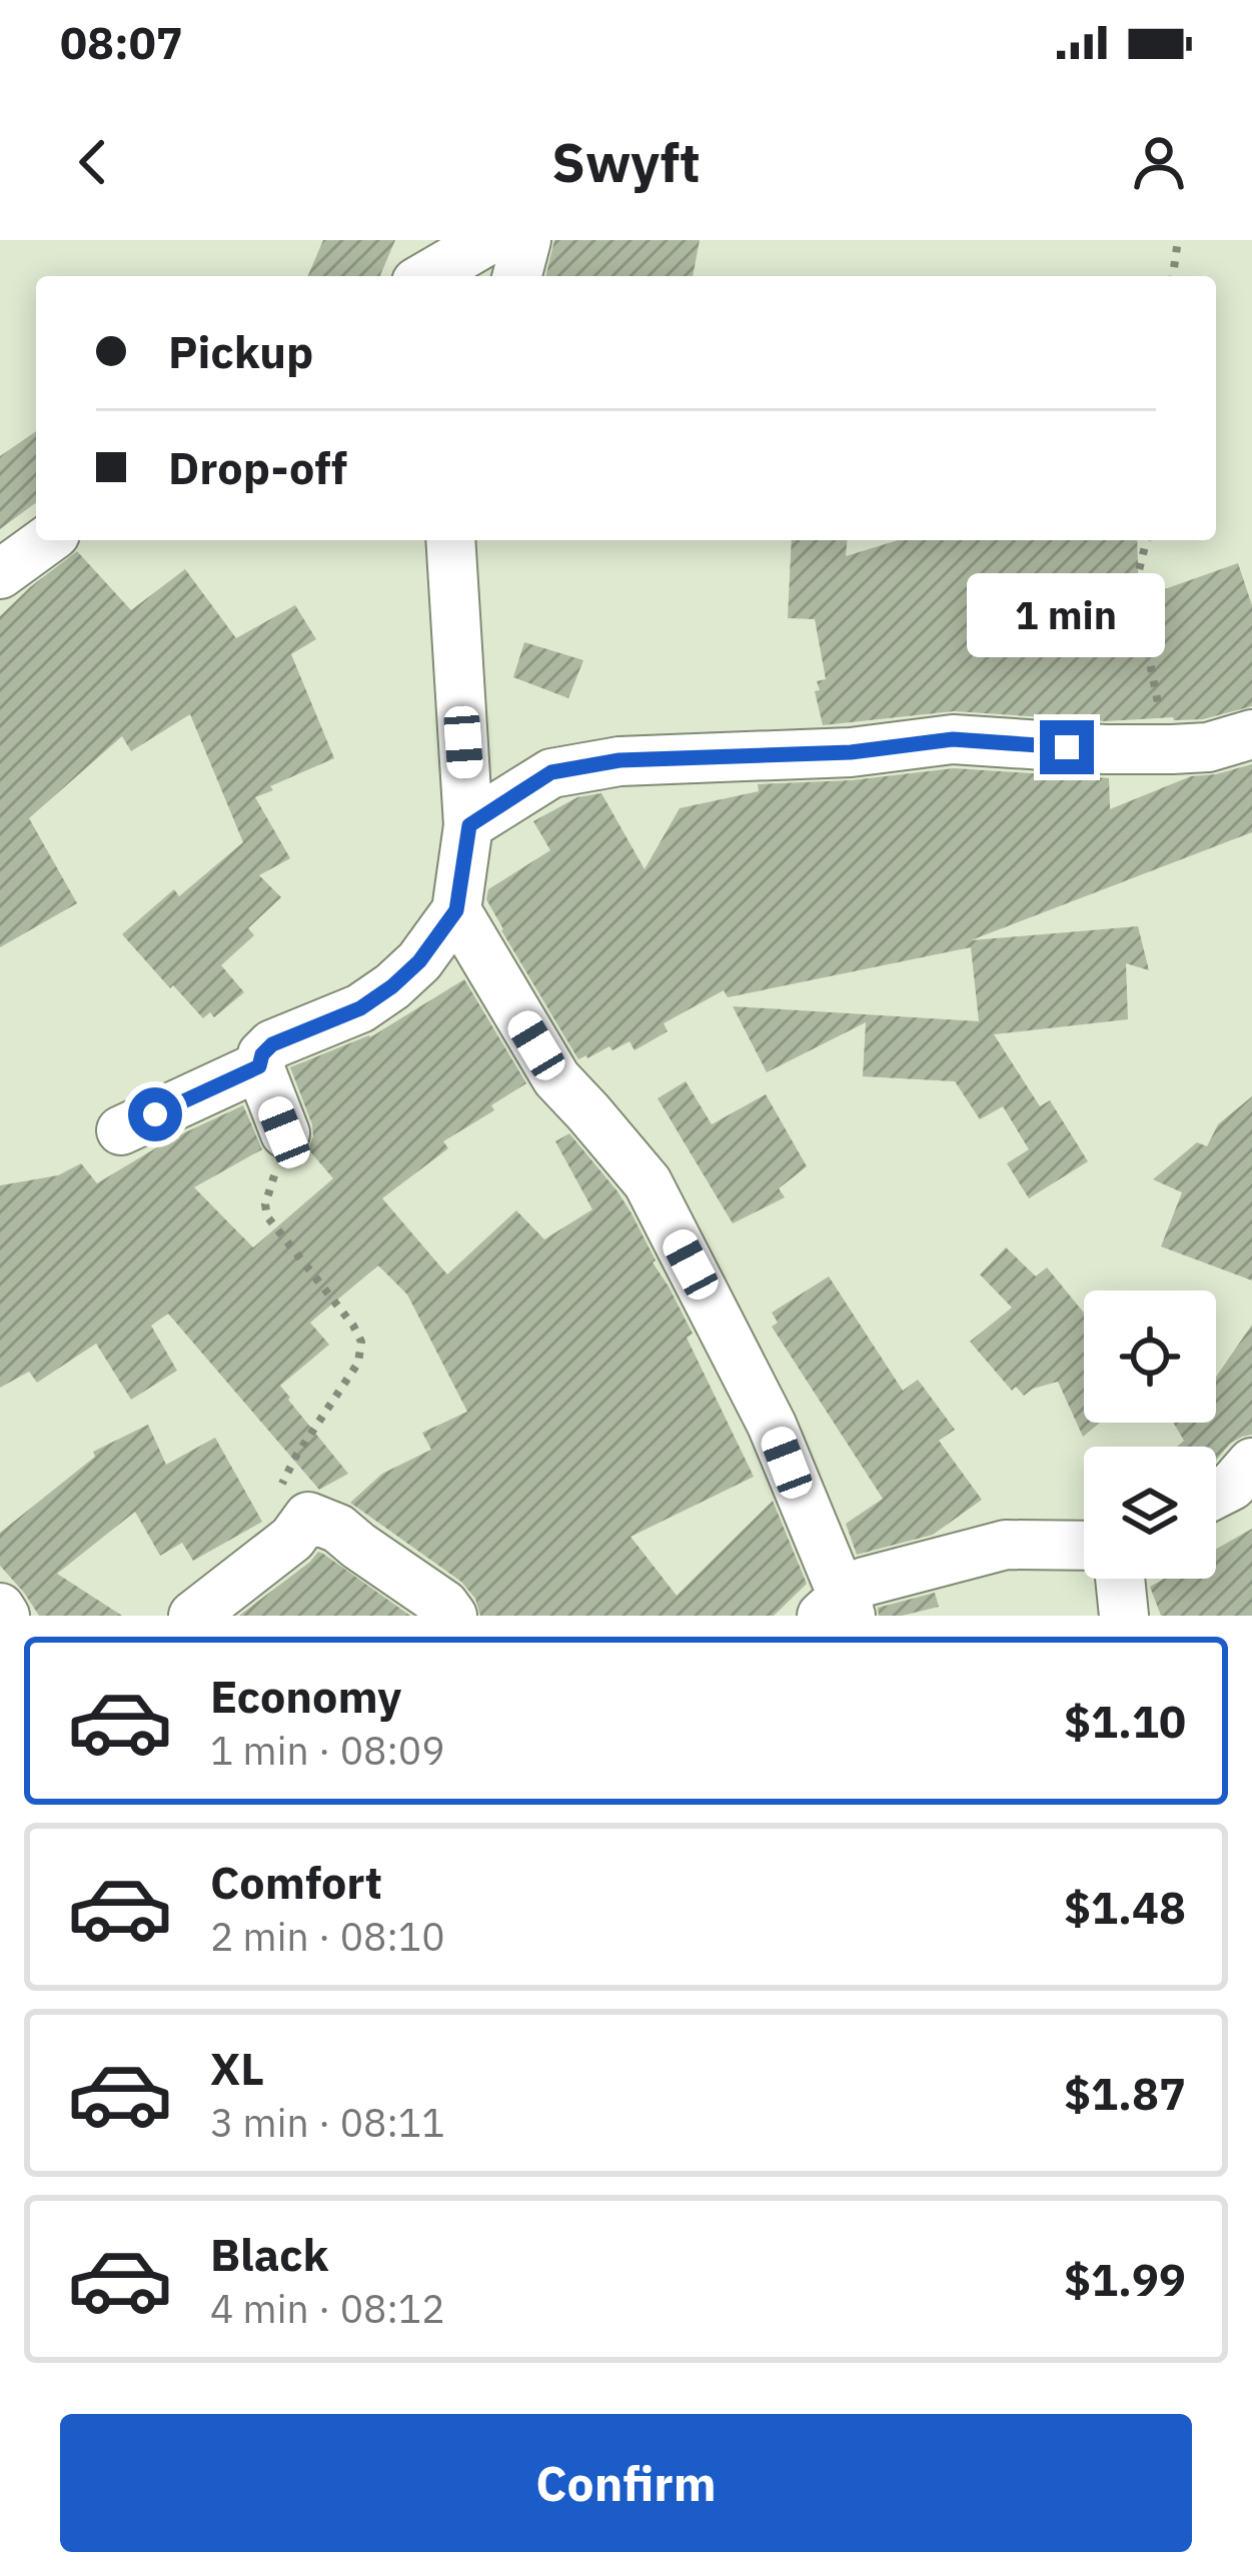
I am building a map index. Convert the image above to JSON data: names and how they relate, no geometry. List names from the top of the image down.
{
  "page": {
    "status": "08:07",
    "header": "Swyft",
    "banner": ["Pickup", "Drop-off"],
    "bubble": "1 min",
    "list": [
      {
        "name": "Economy",
        "note": "1 min · 08:09",
        "value": "$1.10"
      },
      {
        "name": "Comfort",
        "note": "2 min · 08:10",
        "value": "$1.48"
      },
      {
        "name": "XL",
        "note": "3 min · 08:11",
        "value": "$1.87"
      },
      {
        "name": "Black",
        "note": "4 min · 08:12",
        "value": "$1.99"
      }
    ],
    "buttons": "Confirm"
  }
}
